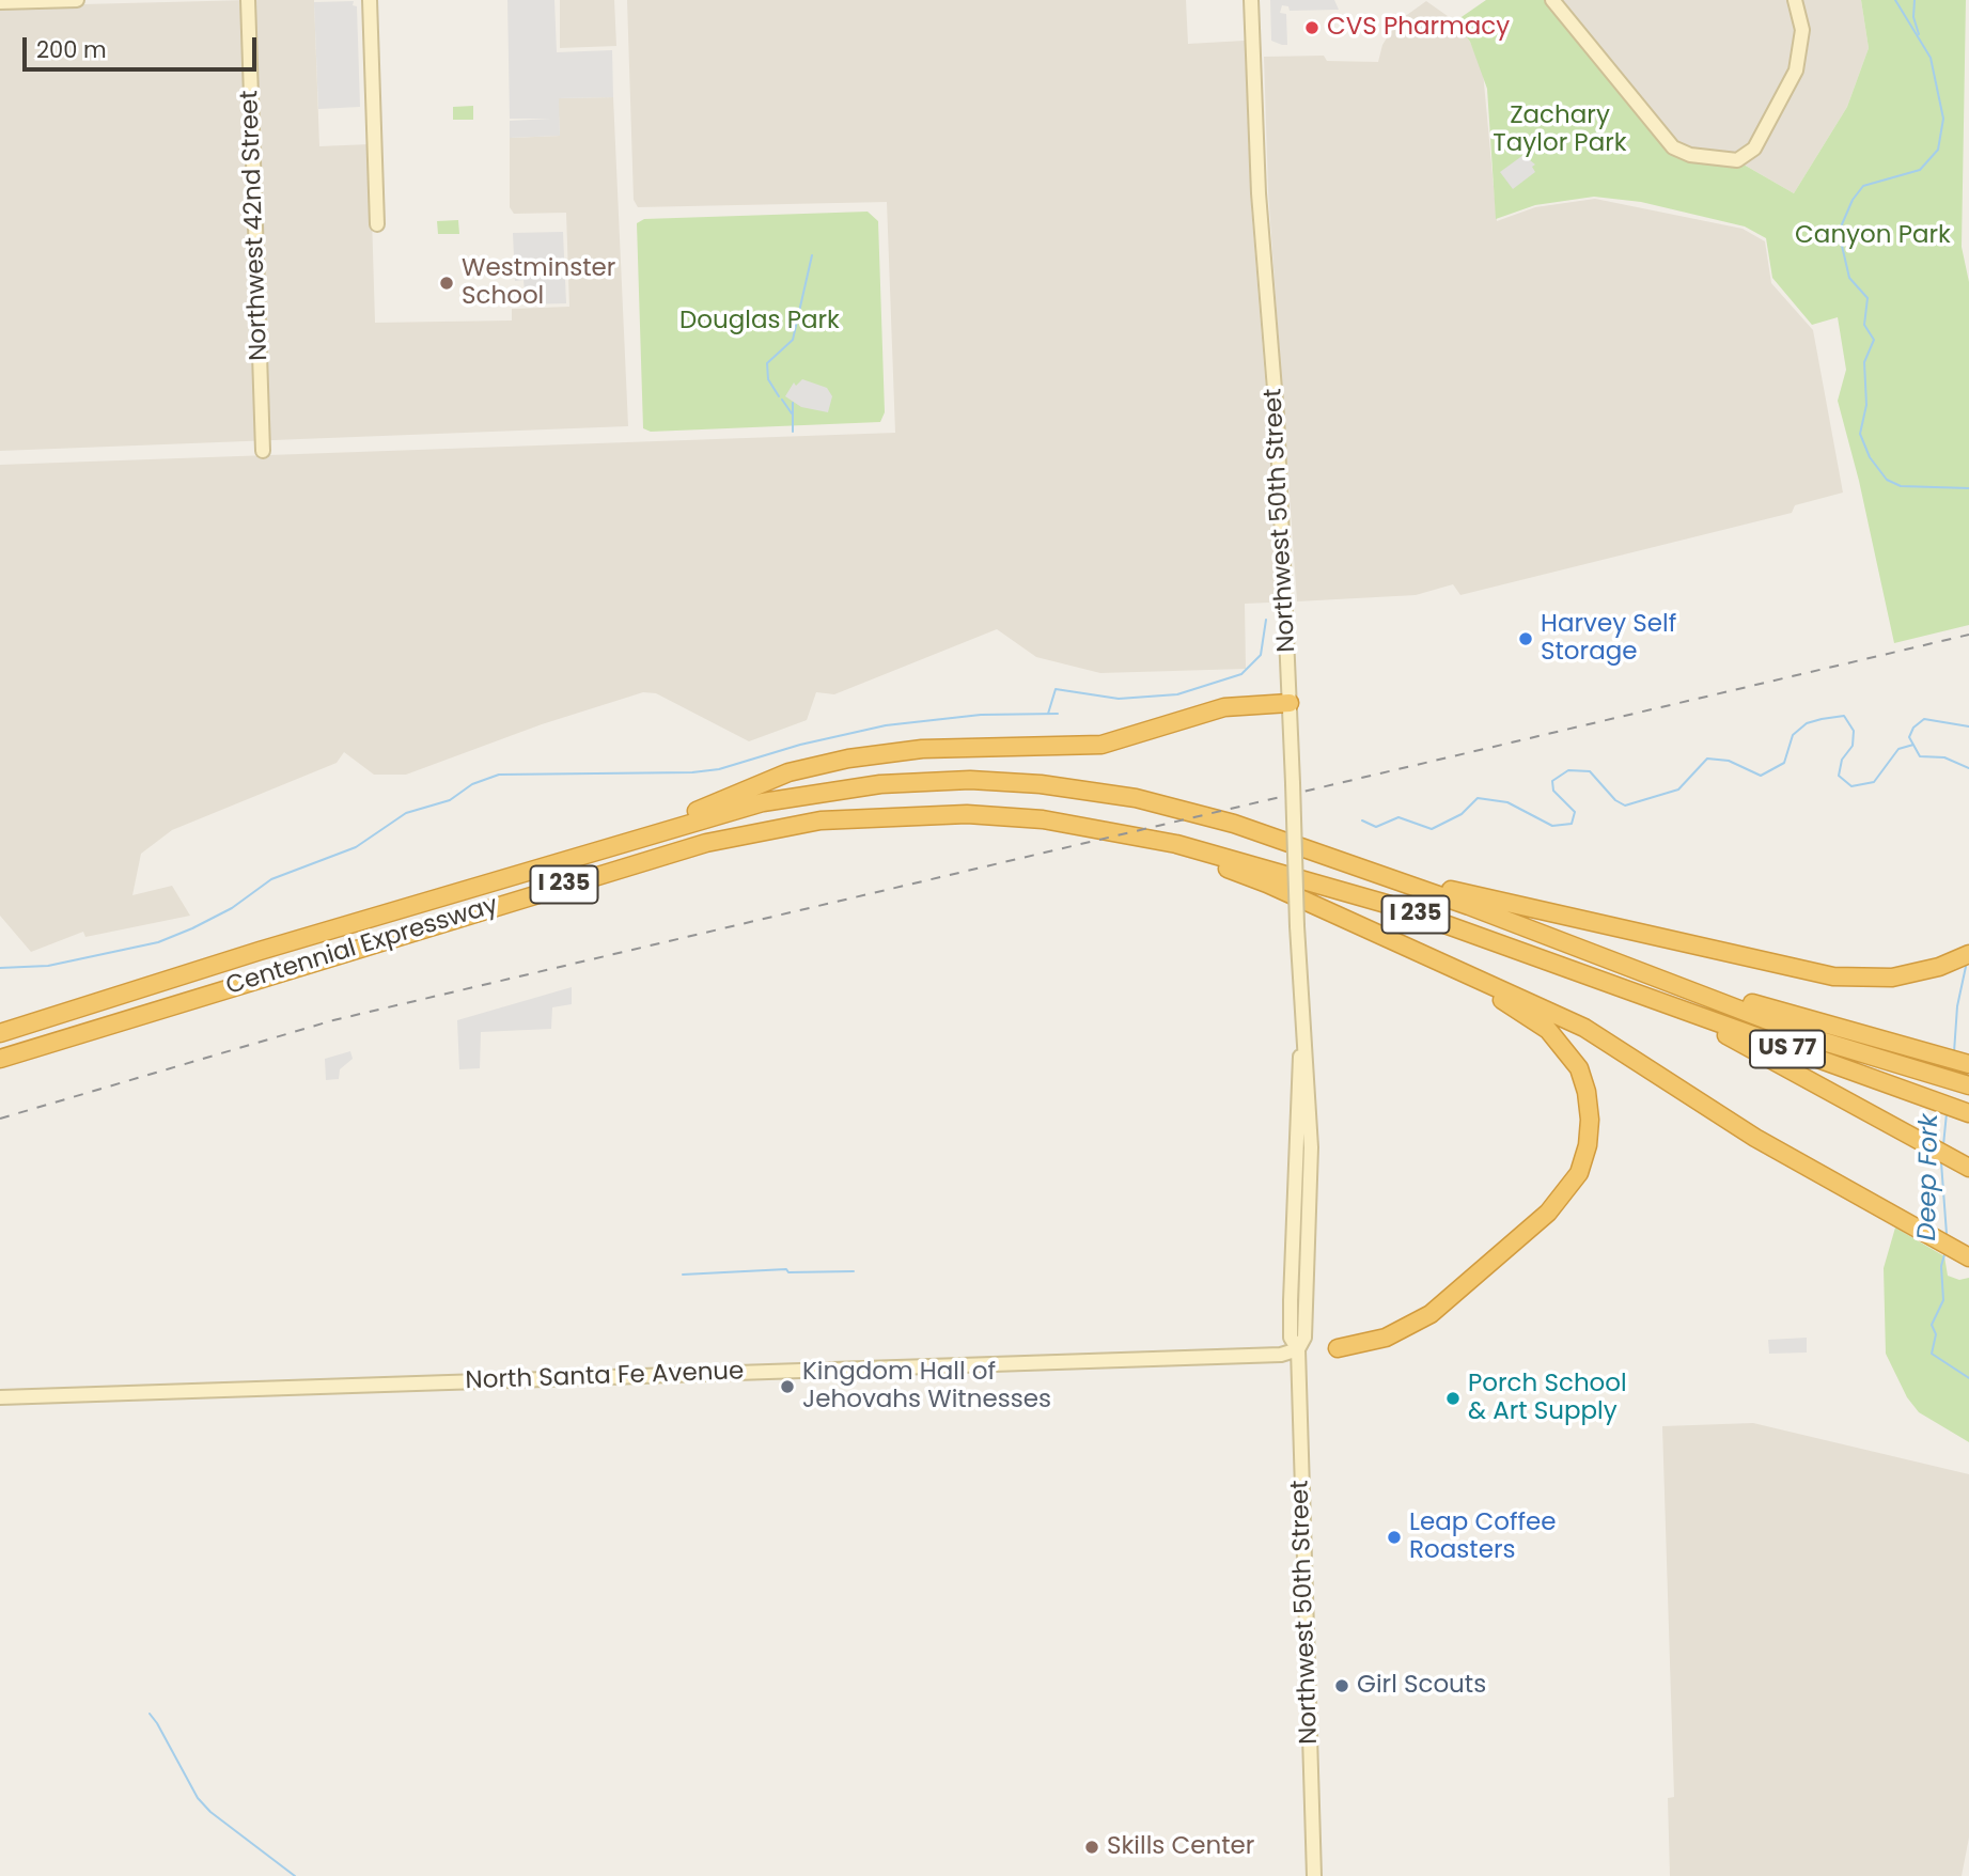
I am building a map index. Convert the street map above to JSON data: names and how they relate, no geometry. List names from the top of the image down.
{
  "streets": {
    "highway": ["I 235", "Centennial Expressway", "US 77"],
    "main road": ["Northwest 42nd Street", "Northwest 50th Street", "North Santa Fe Avenue"]
  },
  "crossings": [
    ["Northwest 50th Street", "North Santa Fe Avenue"],
    ["Centennial Expressway", "US 77"]
  ],
  "water": ["Deep Fork"],
  "parks": ["Zachary Taylor Park", "Canyon Park", "Douglas Park"],
  "places": [
    "CVS Pharmacy",
    "Westminster School",
    "Harvey Self Storage",
    "Kingdom Hall of Jehovahs Witnesses",
    "Porch School & Art Supply",
    "Leap Coffee Roasters",
    "Girl Scouts",
    "Skills Center"
  ],
  "scale_bar": "200 m"
}
